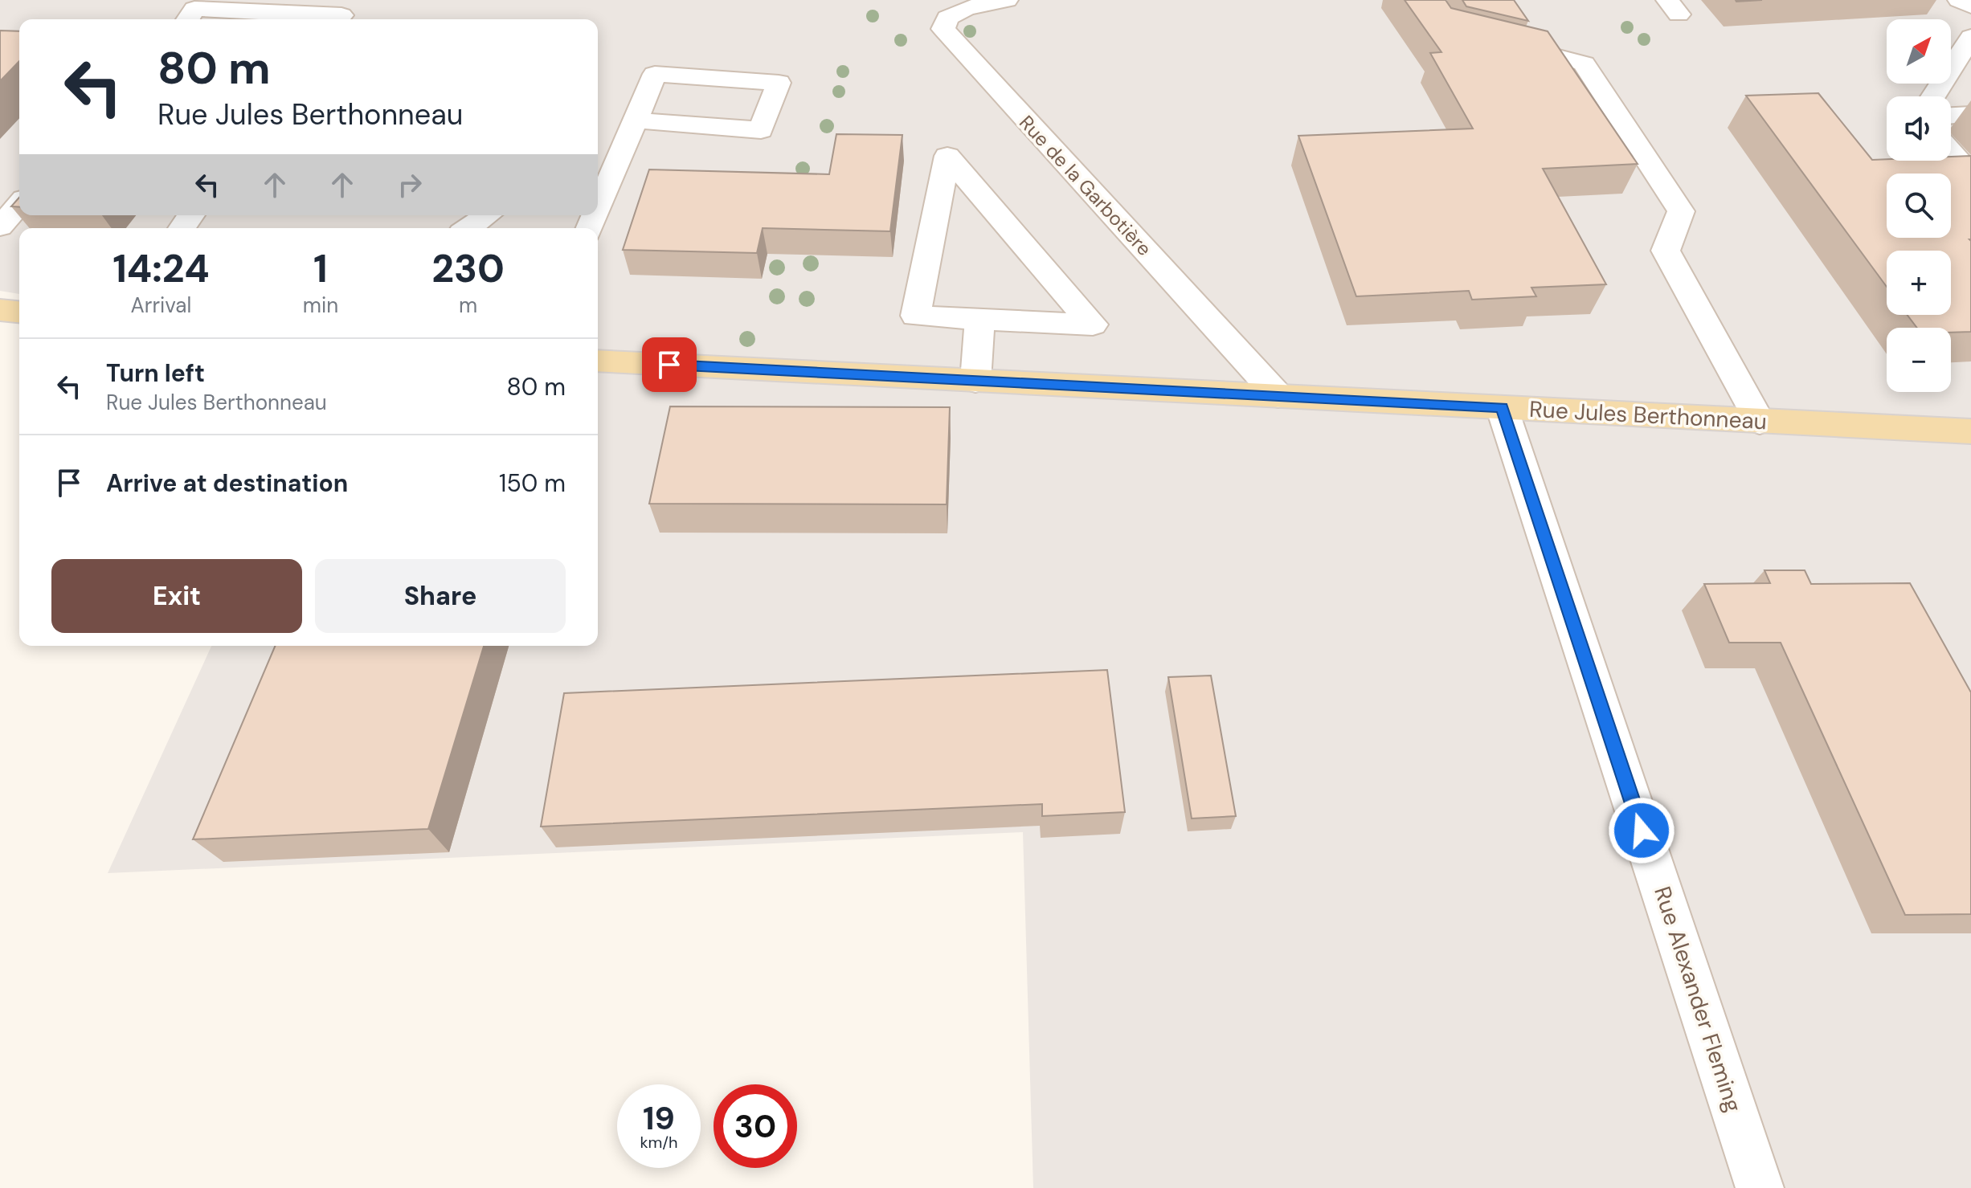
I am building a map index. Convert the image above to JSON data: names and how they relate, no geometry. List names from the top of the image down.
{
  "streets": {
    "main road": ["Rue Jules Berthonneau"],
    "street": ["Rue de la Garbotière", "Rue Alexander Fleming"]
  },
  "crossings": [
    ["Rue de la Garbotière", "Rue Jules Berthonneau"],
    ["Rue Jules Berthonneau", "Rue Alexander Fleming"]
  ],
  "north": "top right",
  "page": {
    "map_buttons": ["+", "−"],
    "turn": ["80 m", "Rue Jules Berthonneau"],
    "eta": [
      "14:24",
      "Arrival",
      "1",
      "min",
      "230",
      "m"
    ],
    "list": [
      {
        "name": "Turn left",
        "note": "Rue Jules Berthonneau",
        "value": "80 m"
      },
      {
        "name": "Arrive at destination",
        "value": "150 m"
      }
    ],
    "buttons": ["Exit", "Share"],
    "speed": "19 km/h",
    "limit": "30"
  }
}
